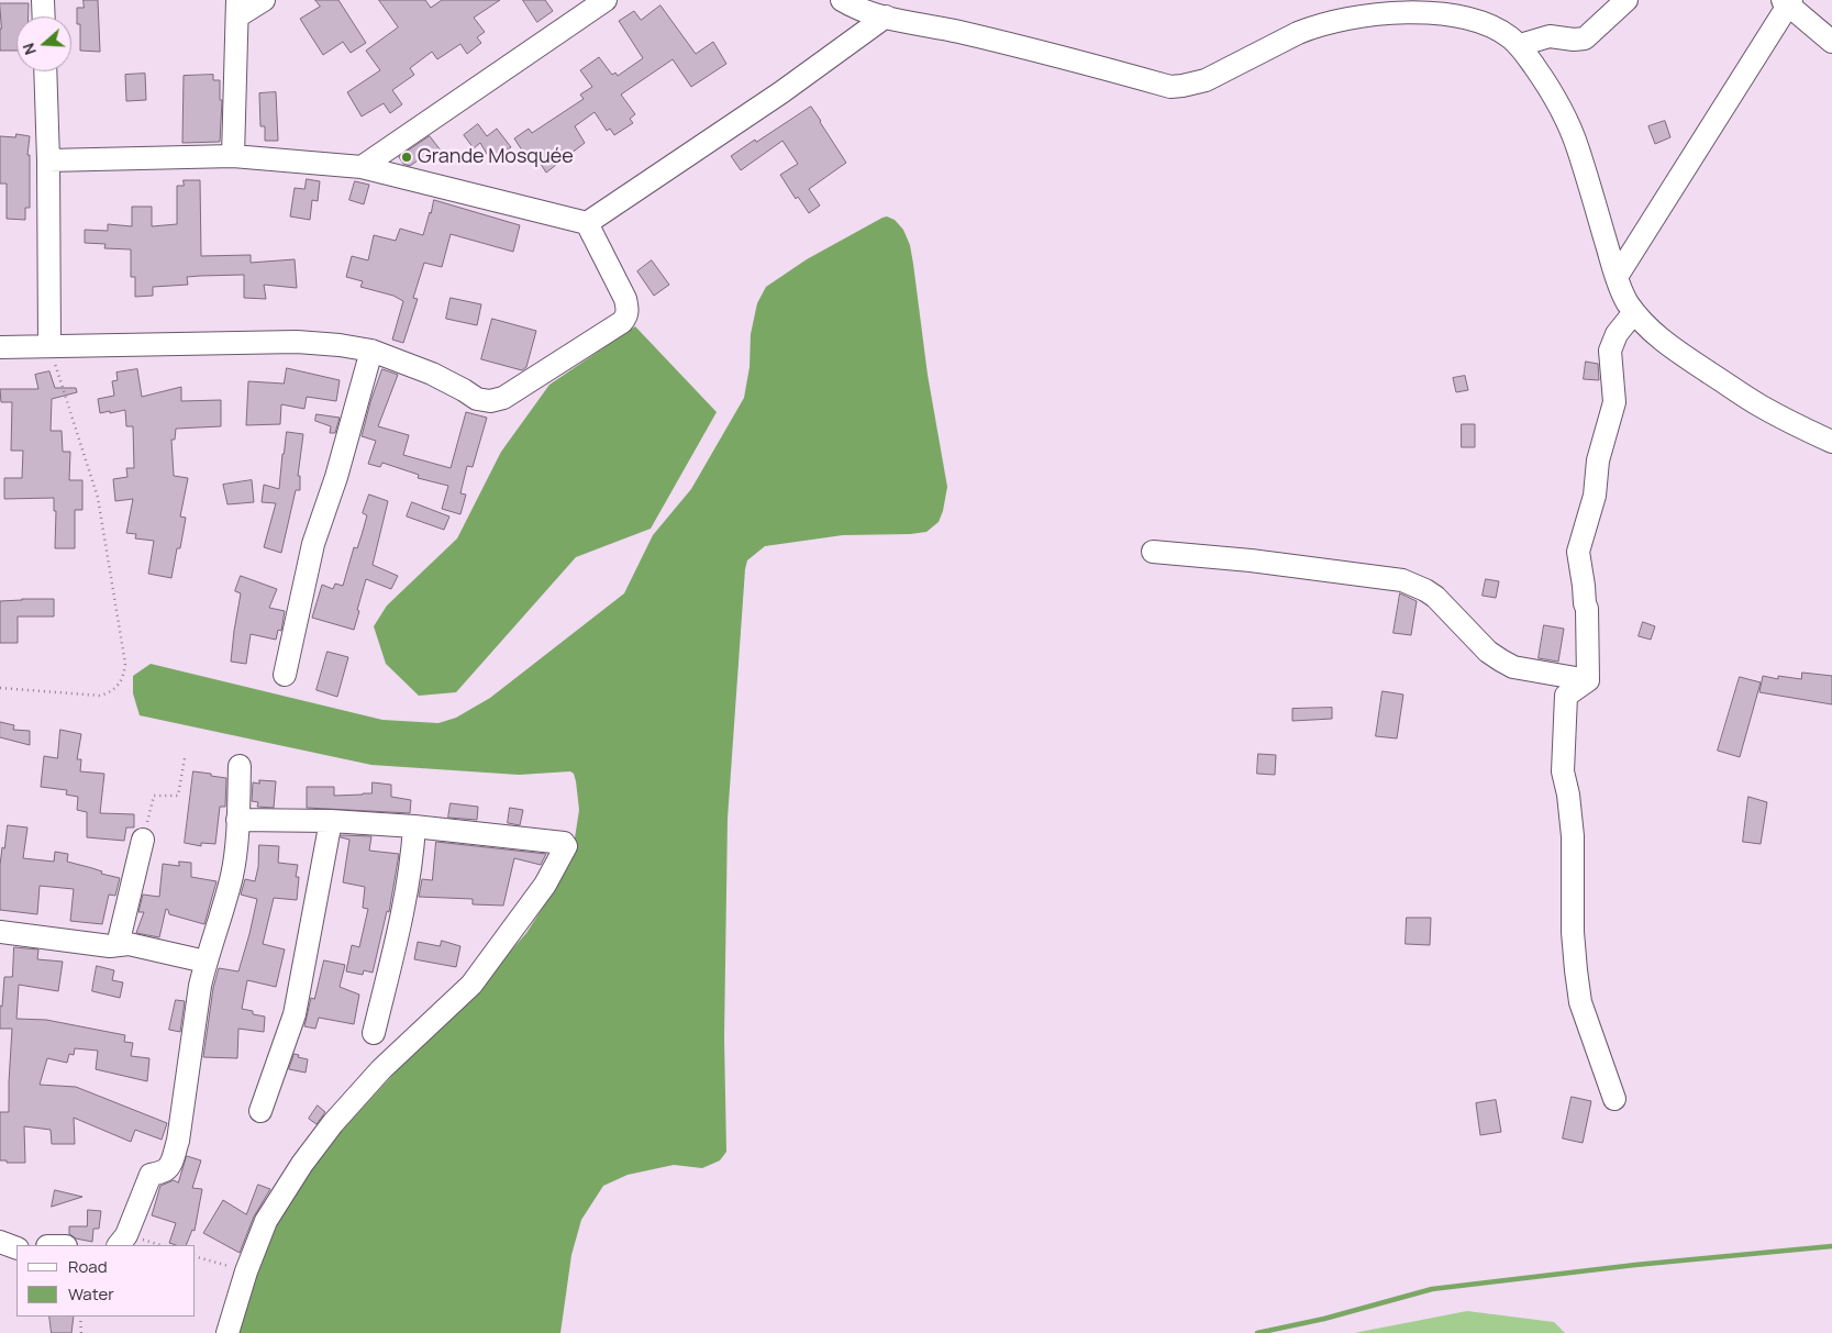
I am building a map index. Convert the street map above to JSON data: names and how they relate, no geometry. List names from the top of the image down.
{
  "places": ["Grande Mosquée"],
  "legend": ["Road", "Water"],
  "north": "left"
}
